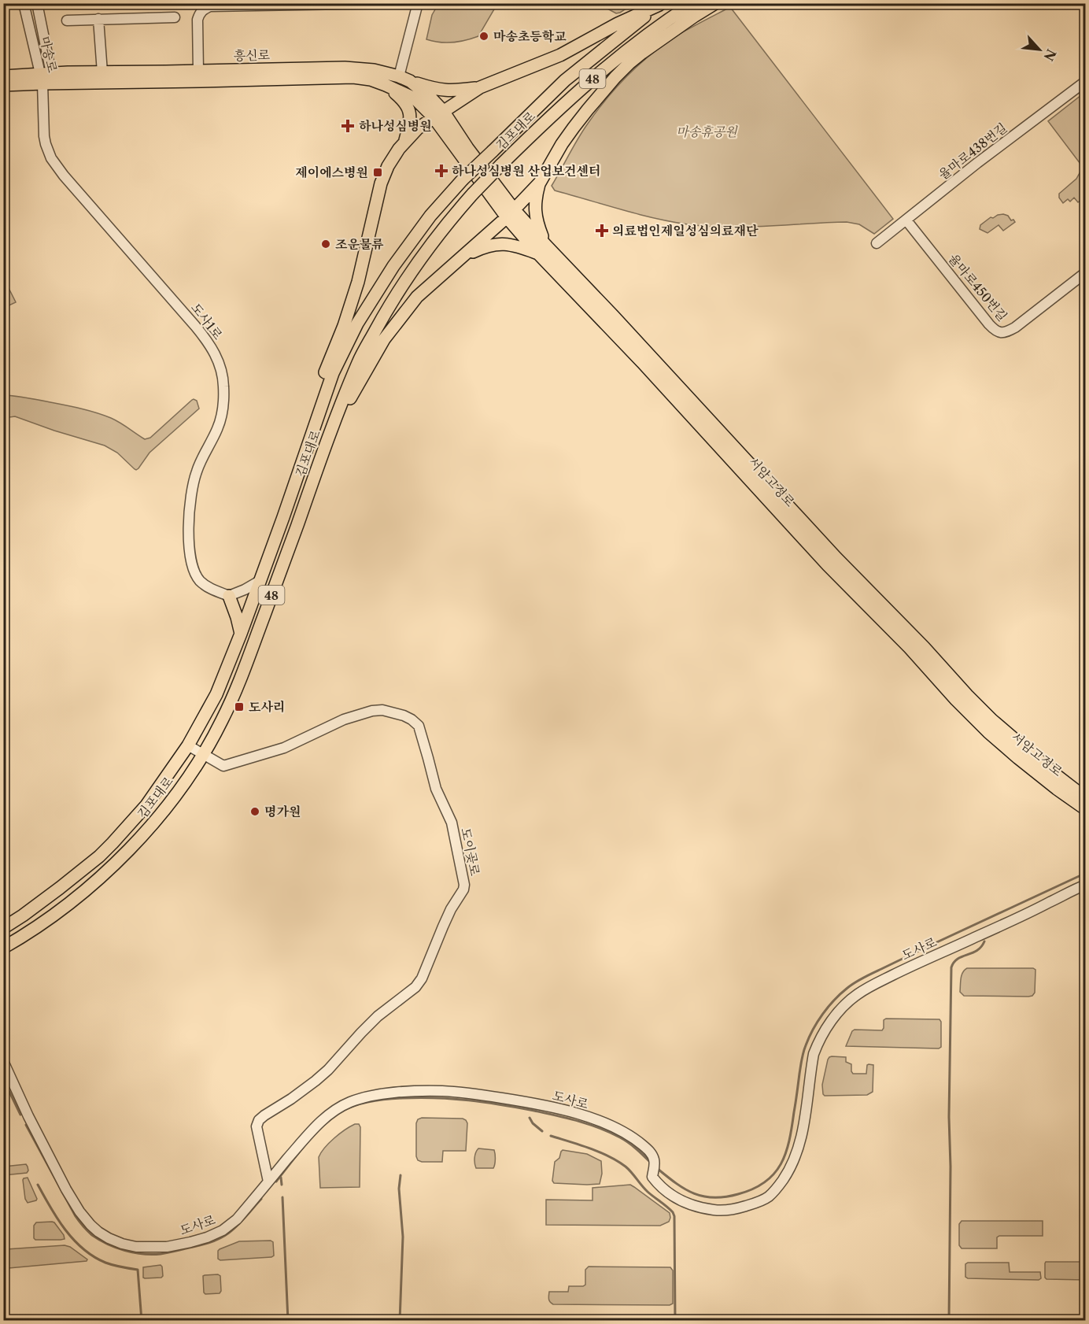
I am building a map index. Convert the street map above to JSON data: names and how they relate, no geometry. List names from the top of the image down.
{
  "streets": {
    "main road": [
      "흥신로",
      "48",
      "김포대로",
      "서암고정로"
    ],
    "street": [
      "마송로",
      "율마로438번길",
      "율마로450번길",
      "도사1로",
      "도이곶로",
      "도사로"
    ]
  },
  "crossings": [
    ["마송로", "흥신로"],
    ["마송로", "도사1로"],
    ["흥신로", "도사1로"],
    ["흥신로", "서암고정로"],
    ["김포대로", "도이곶로"],
    ["율마로438번길", "율마로450번길"],
    ["도이곶로", "도사로"]
  ],
  "parks": ["마송휴공원"],
  "places": {
    "other": ["마송초등학교", "조운물류", "명가원"],
    "health": ["하나성심병원", "하나성심병원 산업보건센터", "의료법인제일성심의료재단"],
    "transit": ["제이에스병원", "도사리"]
  },
  "north": "bottom right"
}
